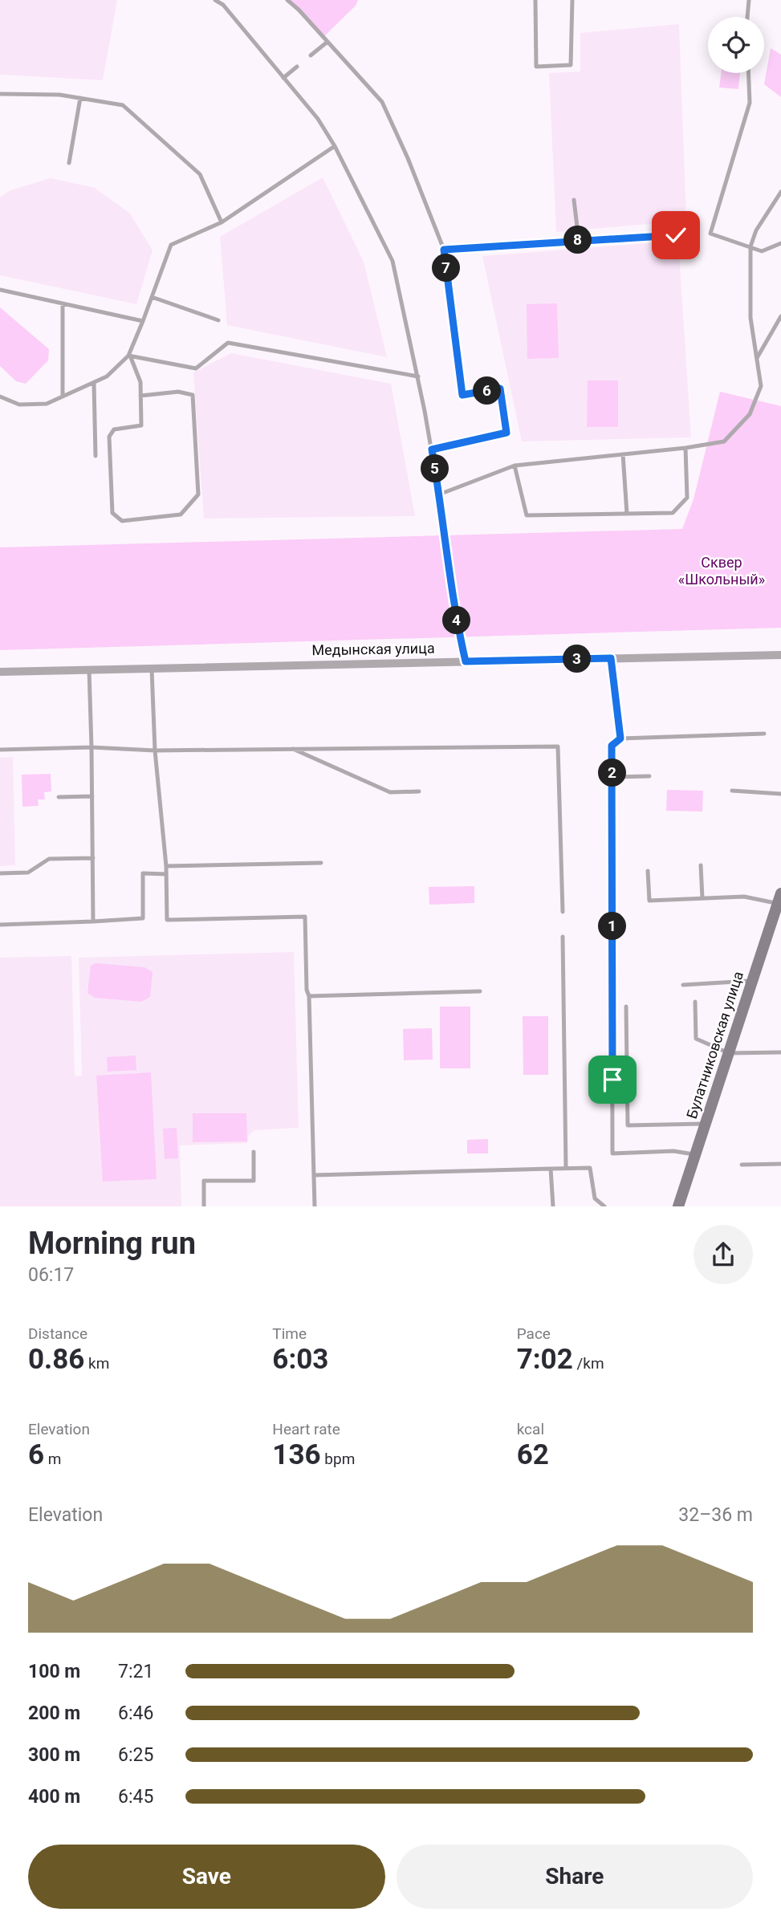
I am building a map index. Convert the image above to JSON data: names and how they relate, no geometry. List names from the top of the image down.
{
  "streets": {
    "street": ["Медынская улица", "Булатниковская улица"]
  },
  "parks": ["Сквер «Школьный»"],
  "page": {
    "pins": [
      "8",
      "7",
      "6",
      "5",
      "4",
      "3",
      "2",
      "1"
    ],
    "heading": ["Morning run", "06:17"],
    "stats": [
      ["Distance", "0.86 km"],
      ["Time", "6:03"],
      ["Pace", "7:02 /km"],
      ["Elevation", "6 m"],
      ["Heart rate", "136 bpm"],
      ["kcal", "62"]
    ],
    "chart": ["Elevation", "32–36 m"],
    "list": [
      {
        "name": "100 m",
        "note": "7:21"
      },
      {
        "name": "200 m",
        "note": "6:46"
      },
      {
        "name": "300 m",
        "note": "6:25"
      },
      {
        "name": "400 m",
        "note": "6:45"
      }
    ],
    "buttons": ["Save", "Share"]
  }
}
